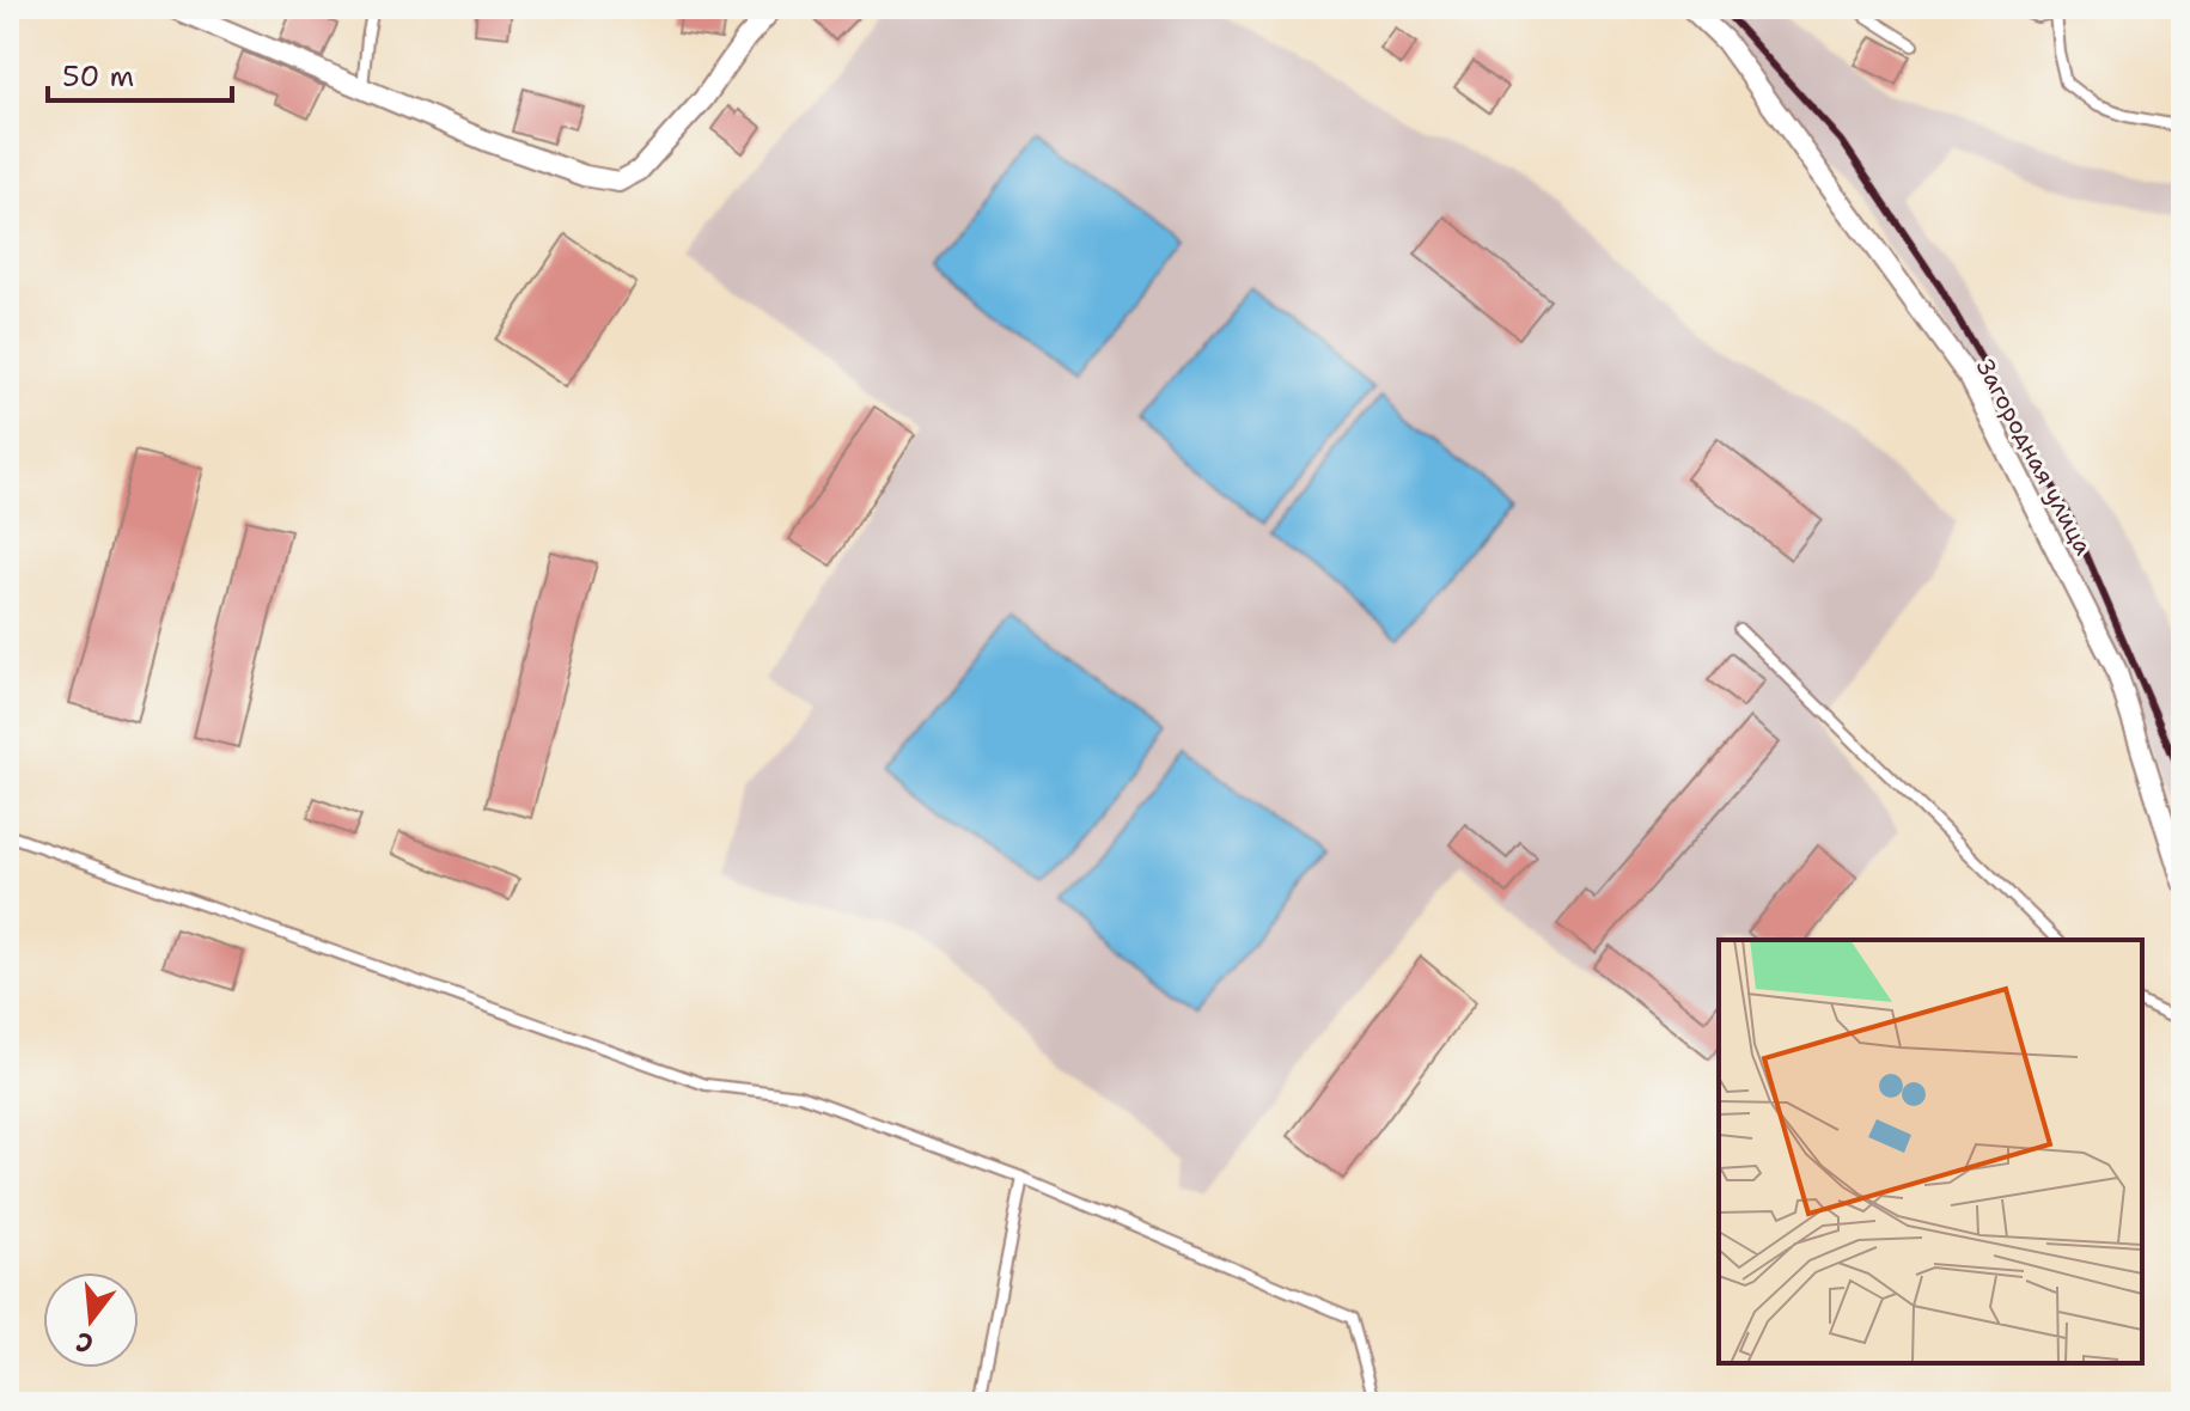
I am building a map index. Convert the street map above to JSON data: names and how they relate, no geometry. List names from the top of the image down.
{
  "streets": {
    "street": ["Загородная улица"]
  },
  "scale_bar": "50 m",
  "north": "bottom"
}
